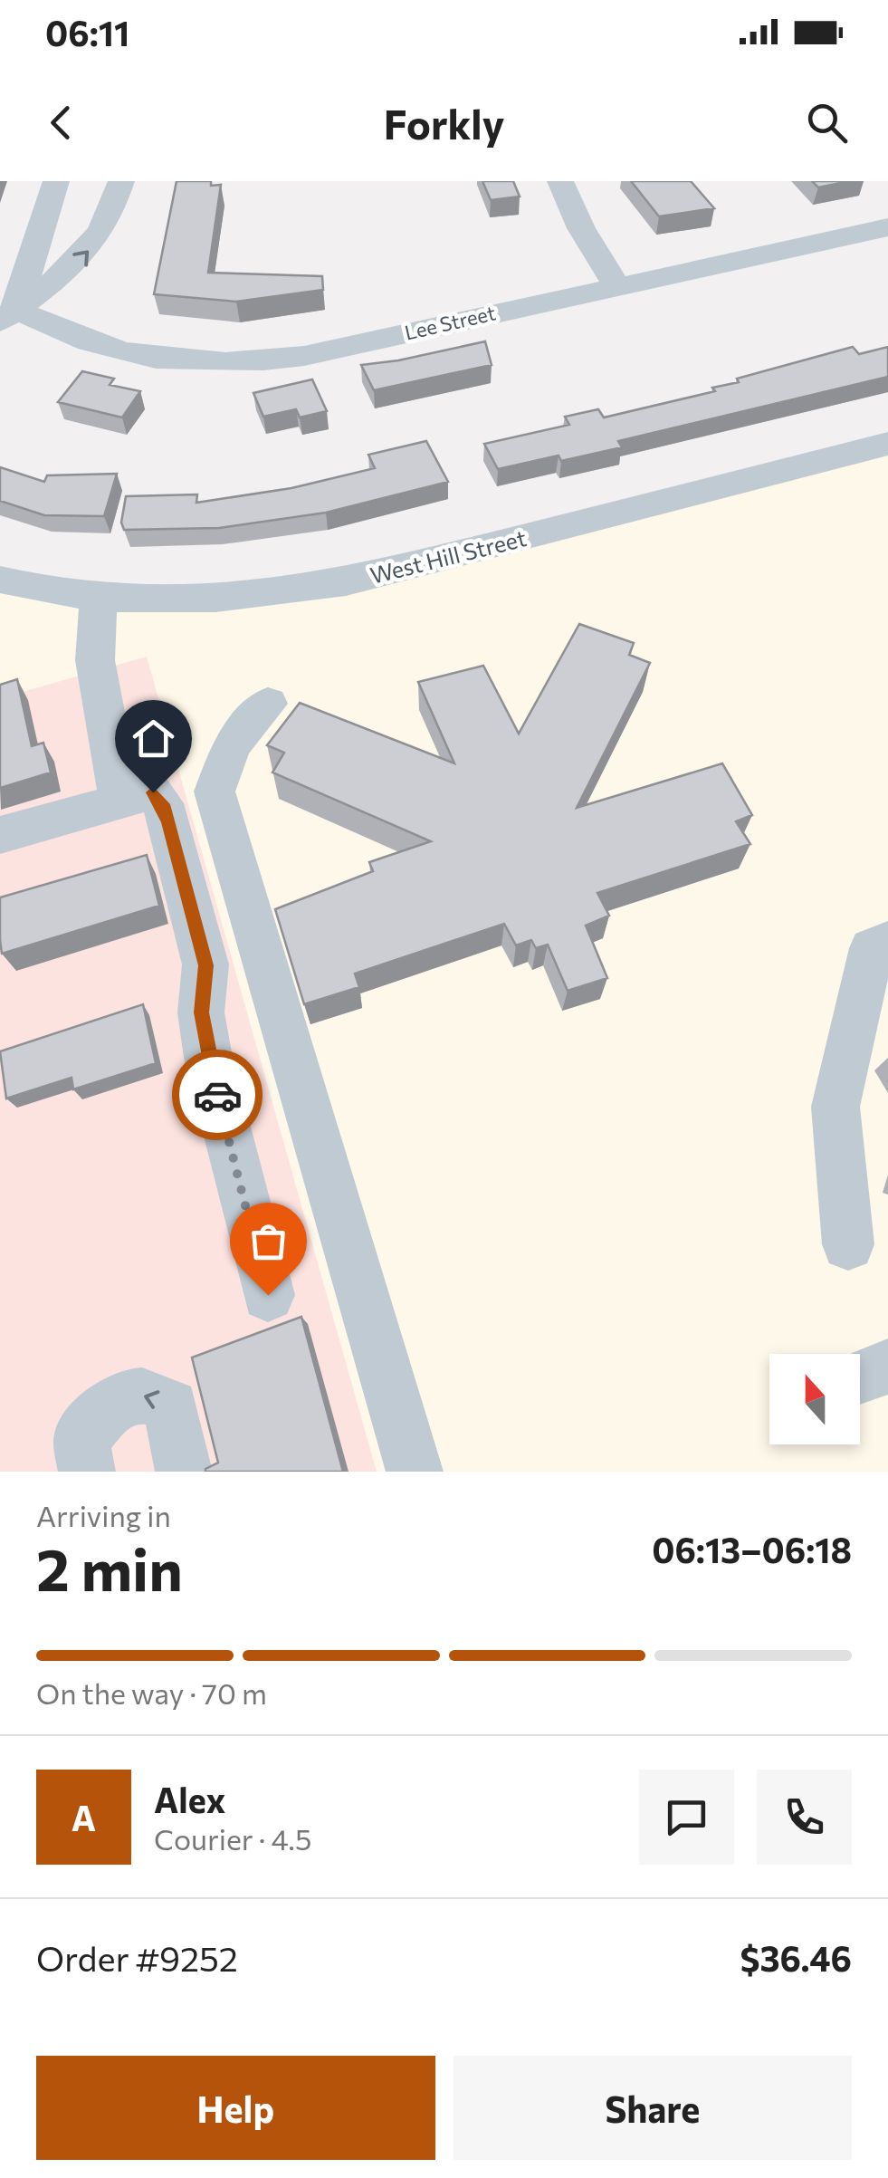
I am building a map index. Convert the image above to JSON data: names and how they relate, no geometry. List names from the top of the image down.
{
  "streets": {
    "street": ["Lee Street", "West Hill Street"]
  },
  "north": "top",
  "page": {
    "status": "06:11",
    "header": "Forkly",
    "heading": ["2 min", "Arriving in", "06:13–06:18"],
    "panel": [
      "Alex",
      "Courier · 4.5",
      "Order #9252",
      "$36.46"
    ],
    "bar": "On the way · 70 m",
    "round": "A",
    "buttons": ["Help", "Share"]
  }
}
